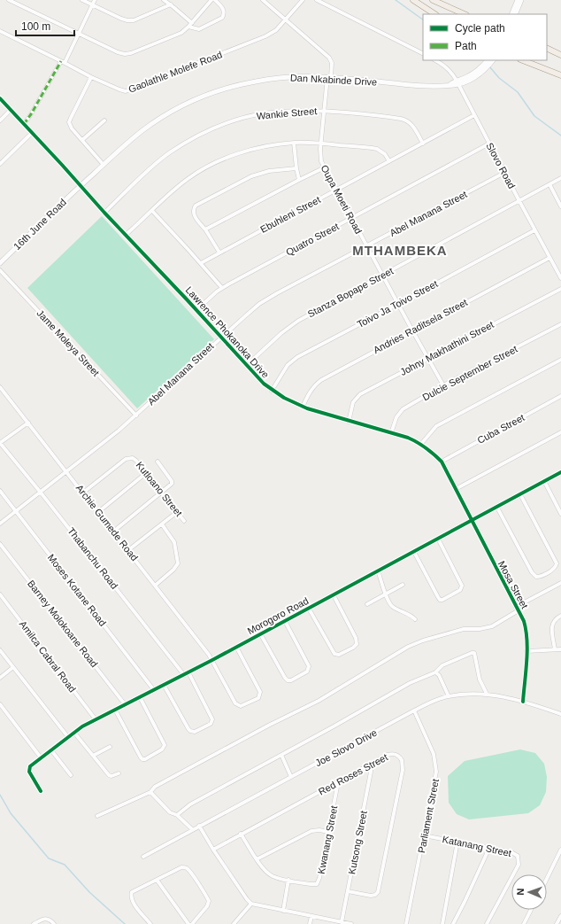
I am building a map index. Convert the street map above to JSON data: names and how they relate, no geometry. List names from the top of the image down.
{
  "streets": {
    "street": [
      "Gaolathle Molefe Road",
      "Dan Nkabinde Drive",
      "Wankie Street",
      "Slovo Road",
      "Oupa Moeti Road",
      "Abel Manana Street",
      "Ebuhleni Street",
      "16th June Road",
      "Quatro Street",
      "Stanza Bopape Street",
      "Toivo Ja Toivo Street",
      "Andries Raditsela Street",
      "Lawrence Phokanoka Drive",
      "Jame Moleya Street",
      "Johny Makhathini Street",
      "Dulcie September Street",
      "Cuba Street",
      "Kutloano Street",
      "Archie Gumede Road",
      "Thabanchu Road",
      "Mosa Street",
      "Moses Kotane Road",
      "Morogoro Road",
      "Barney Molokoane Road",
      "Amilca Cabral Road",
      "Joe Slovo Drive",
      "Red Roses Street",
      "Parliament Street",
      "Kwanang Street",
      "Kutsong Street",
      "Katanang Street"
    ]
  },
  "crossings": [
    ["Gaolathle Molefe Road", "Oupa Moeti Road"],
    ["Dan Nkabinde Drive", "Slovo Road"],
    ["Dan Nkabinde Drive", "Oupa Moeti Road"],
    ["Dan Nkabinde Drive", "16th June Road"],
    ["Dan Nkabinde Drive", "Lawrence Phokanoka Drive"],
    ["Wankie Street", "Oupa Moeti Road"],
    ["Wankie Street", "Ebuhleni Street"],
    ["Wankie Street", "Lawrence Phokanoka Drive"],
    ["Slovo Road", "Abel Manana Street"],
    ["Slovo Road", "Ebuhleni Street"],
    ["Slovo Road", "Quatro Street"],
    ["Slovo Road", "Stanza Bopape Street"],
    ["Slovo Road", "Toivo Ja Toivo Street"],
    ["Slovo Road", "Andries Raditsela Street"],
    ["Oupa Moeti Road", "Abel Manana Street"],
    ["Oupa Moeti Road", "Ebuhleni Street"],
    ["Oupa Moeti Road", "Quatro Street"],
    ["Oupa Moeti Road", "Stanza Bopape Street"],
    ["Oupa Moeti Road", "Toivo Ja Toivo Street"],
    ["Oupa Moeti Road", "Andries Raditsela Street"],
    ["Oupa Moeti Road", "Johny Makhathini Street"],
    ["Oupa Moeti Road", "Dulcie September Street"],
    ["Abel Manana Street", "Lawrence Phokanoka Drive"],
    ["Abel Manana Street", "Jame Moleya Street"],
    ["Abel Manana Street", "Archie Gumede Road"],
    ["Abel Manana Street", "Thabanchu Road"],
    ["Abel Manana Street", "Moses Kotane Road"],
    ["16th June Road", "Lawrence Phokanoka Drive"],
    ["Quatro Street", "Lawrence Phokanoka Drive"],
    ["Stanza Bopape Street", "Lawrence Phokanoka Drive"],
    ["Toivo Ja Toivo Street", "Lawrence Phokanoka Drive"],
    ["Andries Raditsela Street", "Lawrence Phokanoka Drive"],
    ["Lawrence Phokanoka Drive", "Johny Makhathini Street"],
    ["Lawrence Phokanoka Drive", "Dulcie September Street"],
    ["Lawrence Phokanoka Drive", "Cuba Street"],
    ["Lawrence Phokanoka Drive", "Mosa Street"],
    ["Lawrence Phokanoka Drive", "Morogoro Road"],
    ["Kutloano Street", "Archie Gumede Road"],
    ["Archie Gumede Road", "Morogoro Road"],
    ["Thabanchu Road", "Morogoro Road"],
    ["Mosa Street", "Morogoro Road"],
    ["Mosa Street", "Joe Slovo Drive"],
    ["Moses Kotane Road", "Morogoro Road"],
    ["Morogoro Road", "Barney Molokoane Road"],
    ["Morogoro Road", "Amilca Cabral Road"],
    ["Joe Slovo Drive", "Parliament Street"],
    ["Red Roses Street", "Kwanang Street"],
    ["Red Roses Street", "Kutsong Street"],
    ["Parliament Street", "Katanang Street"]
  ],
  "districts": ["MTHAMBEKA"],
  "legend": ["Cycle path", "Path"],
  "scale_bar": "100 m",
  "north": "left"
}
